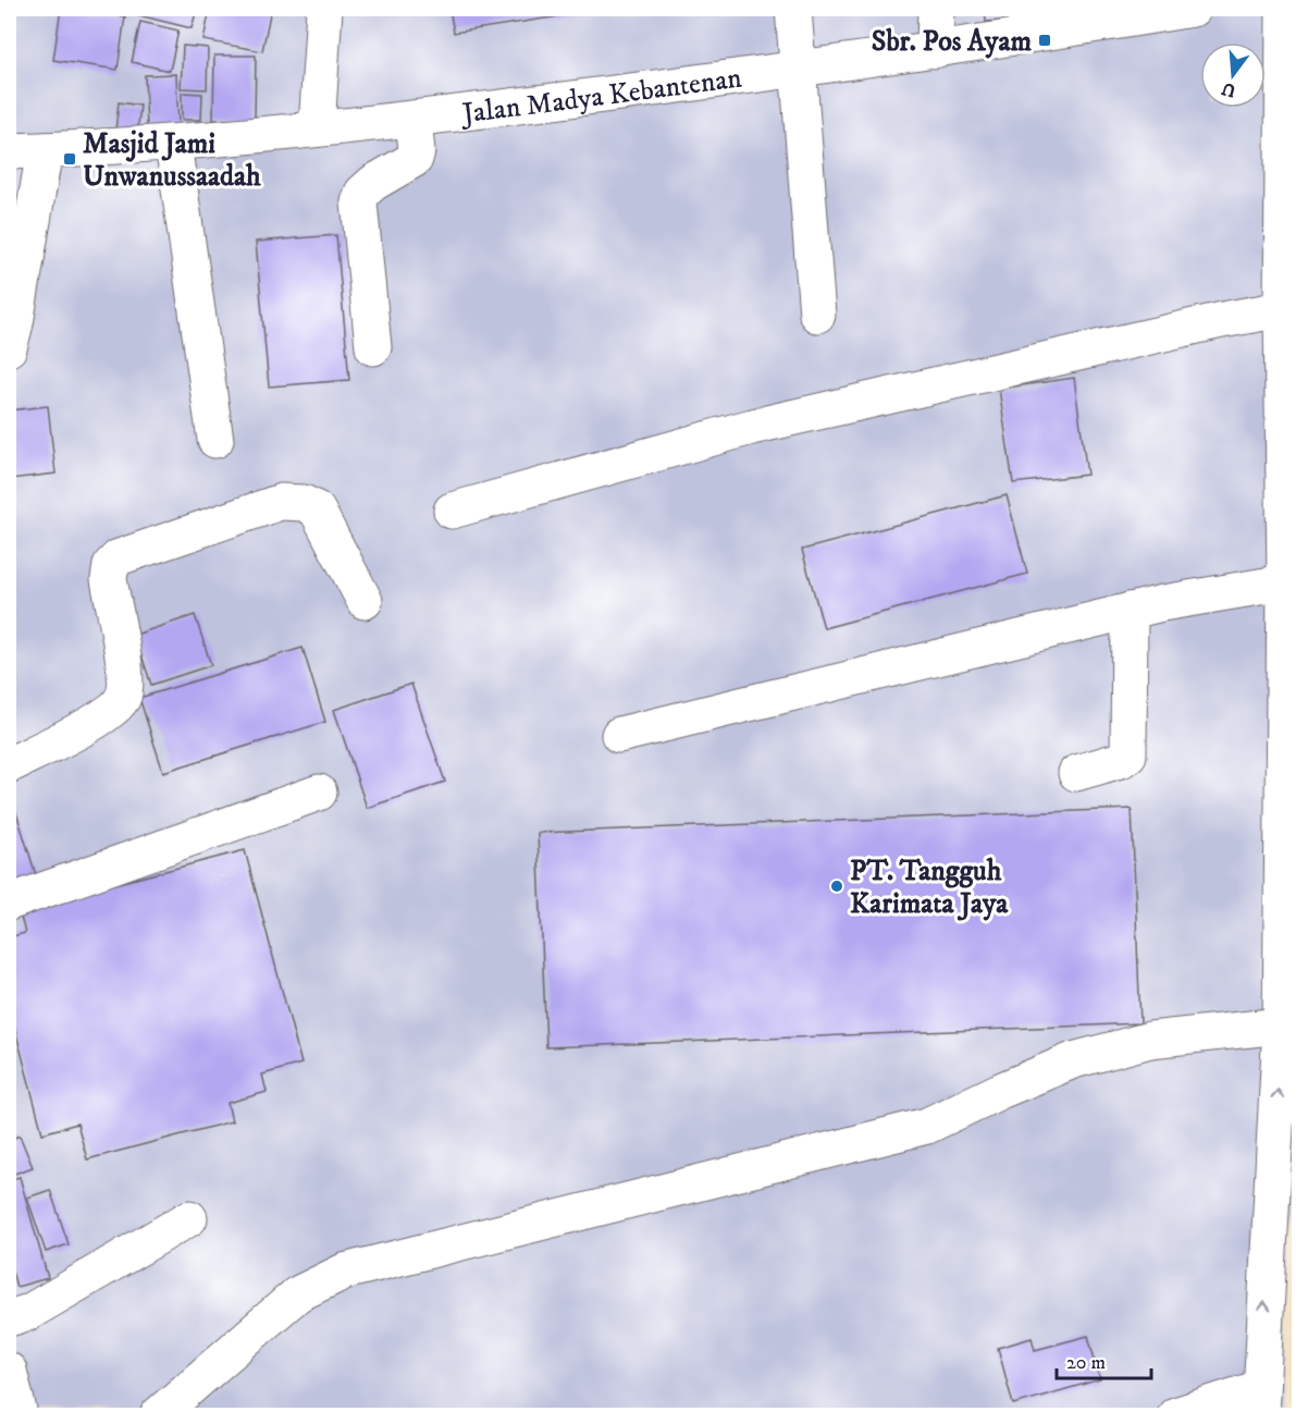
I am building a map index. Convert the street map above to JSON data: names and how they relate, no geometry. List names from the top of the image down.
{
  "streets": {
    "main road": ["Jalan Madya Kebantenan"]
  },
  "places": {
    "transit": ["Sbr. Pos Ayam", "Masjid Jami Unwanussaadah"],
    "other": ["PT. Tangguh Karimata Jaya"]
  },
  "scale_bar": "20 m",
  "north": "bottom"
}
